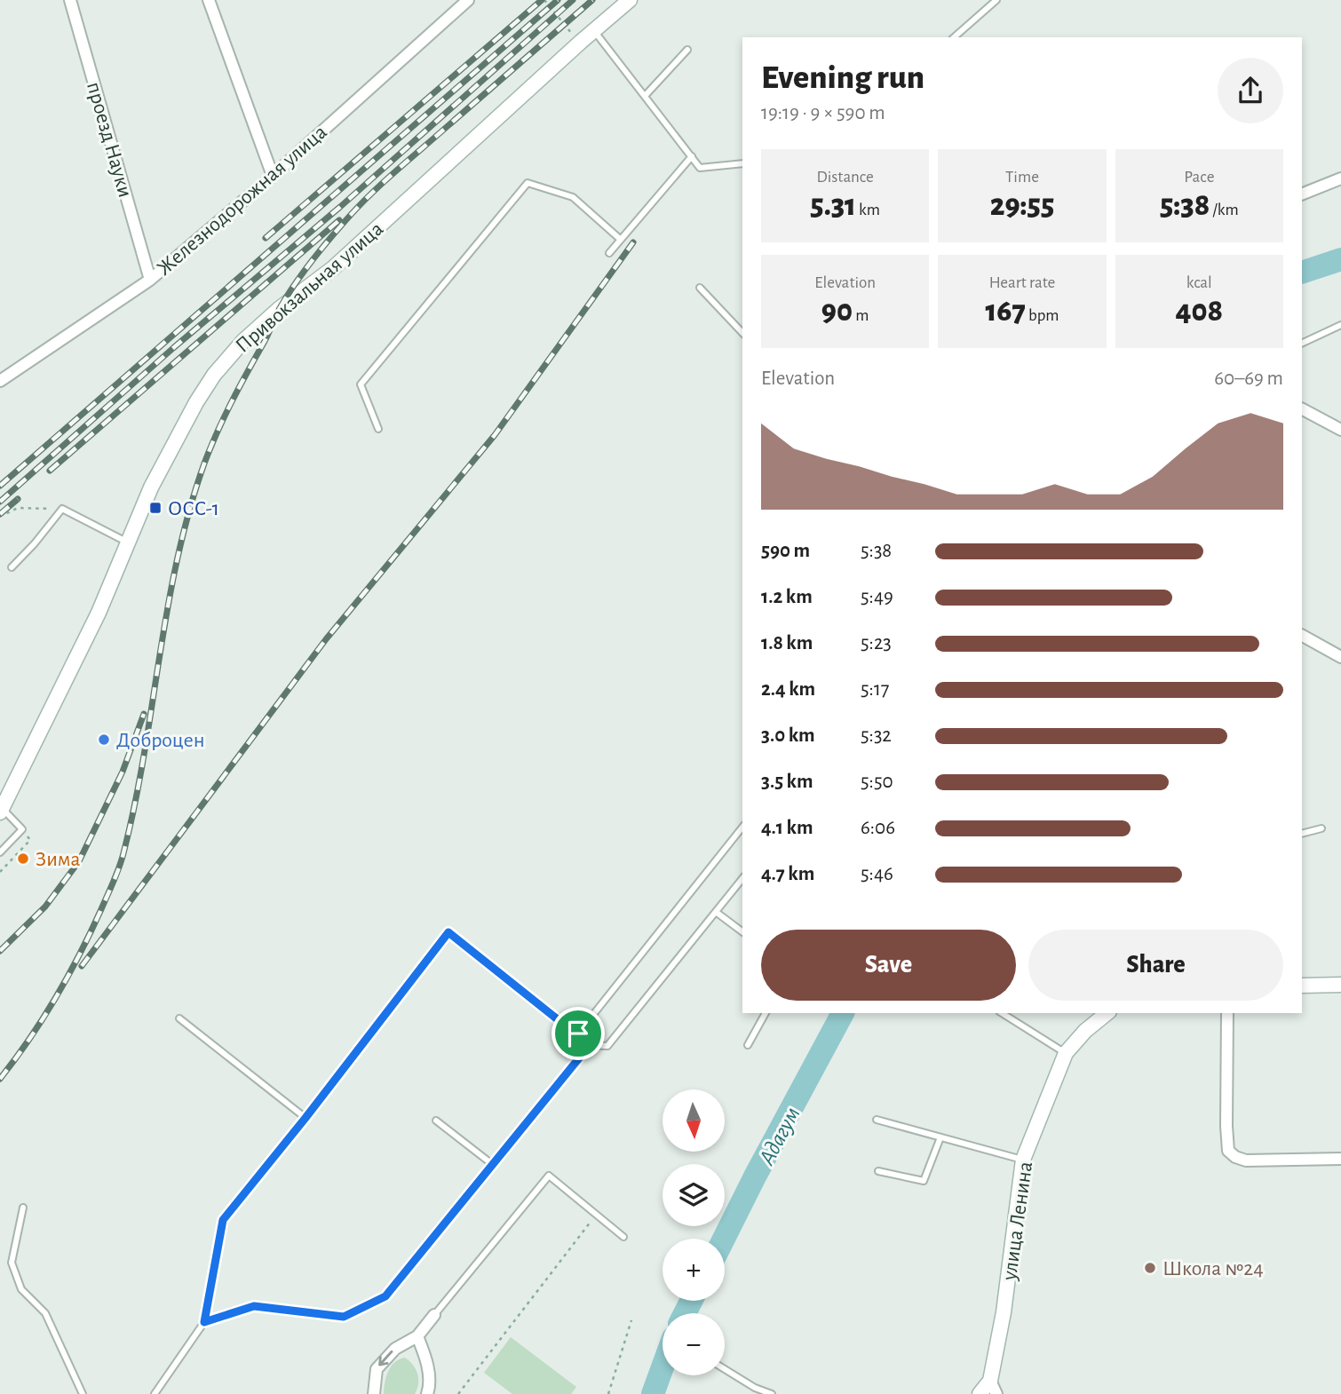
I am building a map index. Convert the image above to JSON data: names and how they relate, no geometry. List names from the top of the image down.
{
  "streets": {
    "main road": ["Привокзальная улица", "улица Ленина"],
    "street": ["проезд Науки", "Железнодорожная улица"]
  },
  "crossings": [
    ["проезд Науки", "Железнодорожная улица"]
  ],
  "water": ["Адагум"],
  "places": {
    "transit": ["ОСС-1"],
    "other": ["Доброцен", "Зима", "Школа №24"]
  },
  "north": "bottom",
  "page": {
    "heading": ["Evening run", "19:19 · 9 × 590 m"],
    "stats": [
      ["Distance", "5.31 km"],
      ["Time", "29:55"],
      ["Pace", "5:38 /km"],
      ["Elevation", "90 m"],
      ["Heart rate", "167 bpm"],
      ["kcal", "408"]
    ],
    "chart": ["Elevation", "60–69 m"],
    "list": [
      {
        "name": "590 m",
        "note": "5:38"
      },
      {
        "name": "1.2 km",
        "note": "5:49"
      },
      {
        "name": "1.8 km",
        "note": "5:23"
      },
      {
        "name": "2.4 km",
        "note": "5:17"
      },
      {
        "name": "3.0 km",
        "note": "5:32"
      },
      {
        "name": "3.5 km",
        "note": "5:50"
      },
      {
        "name": "4.1 km",
        "note": "6:06"
      },
      {
        "name": "4.7 km",
        "note": "5:46"
      }
    ],
    "buttons": ["Save", "Share"],
    "map_buttons": ["+", "−"]
  }
}
